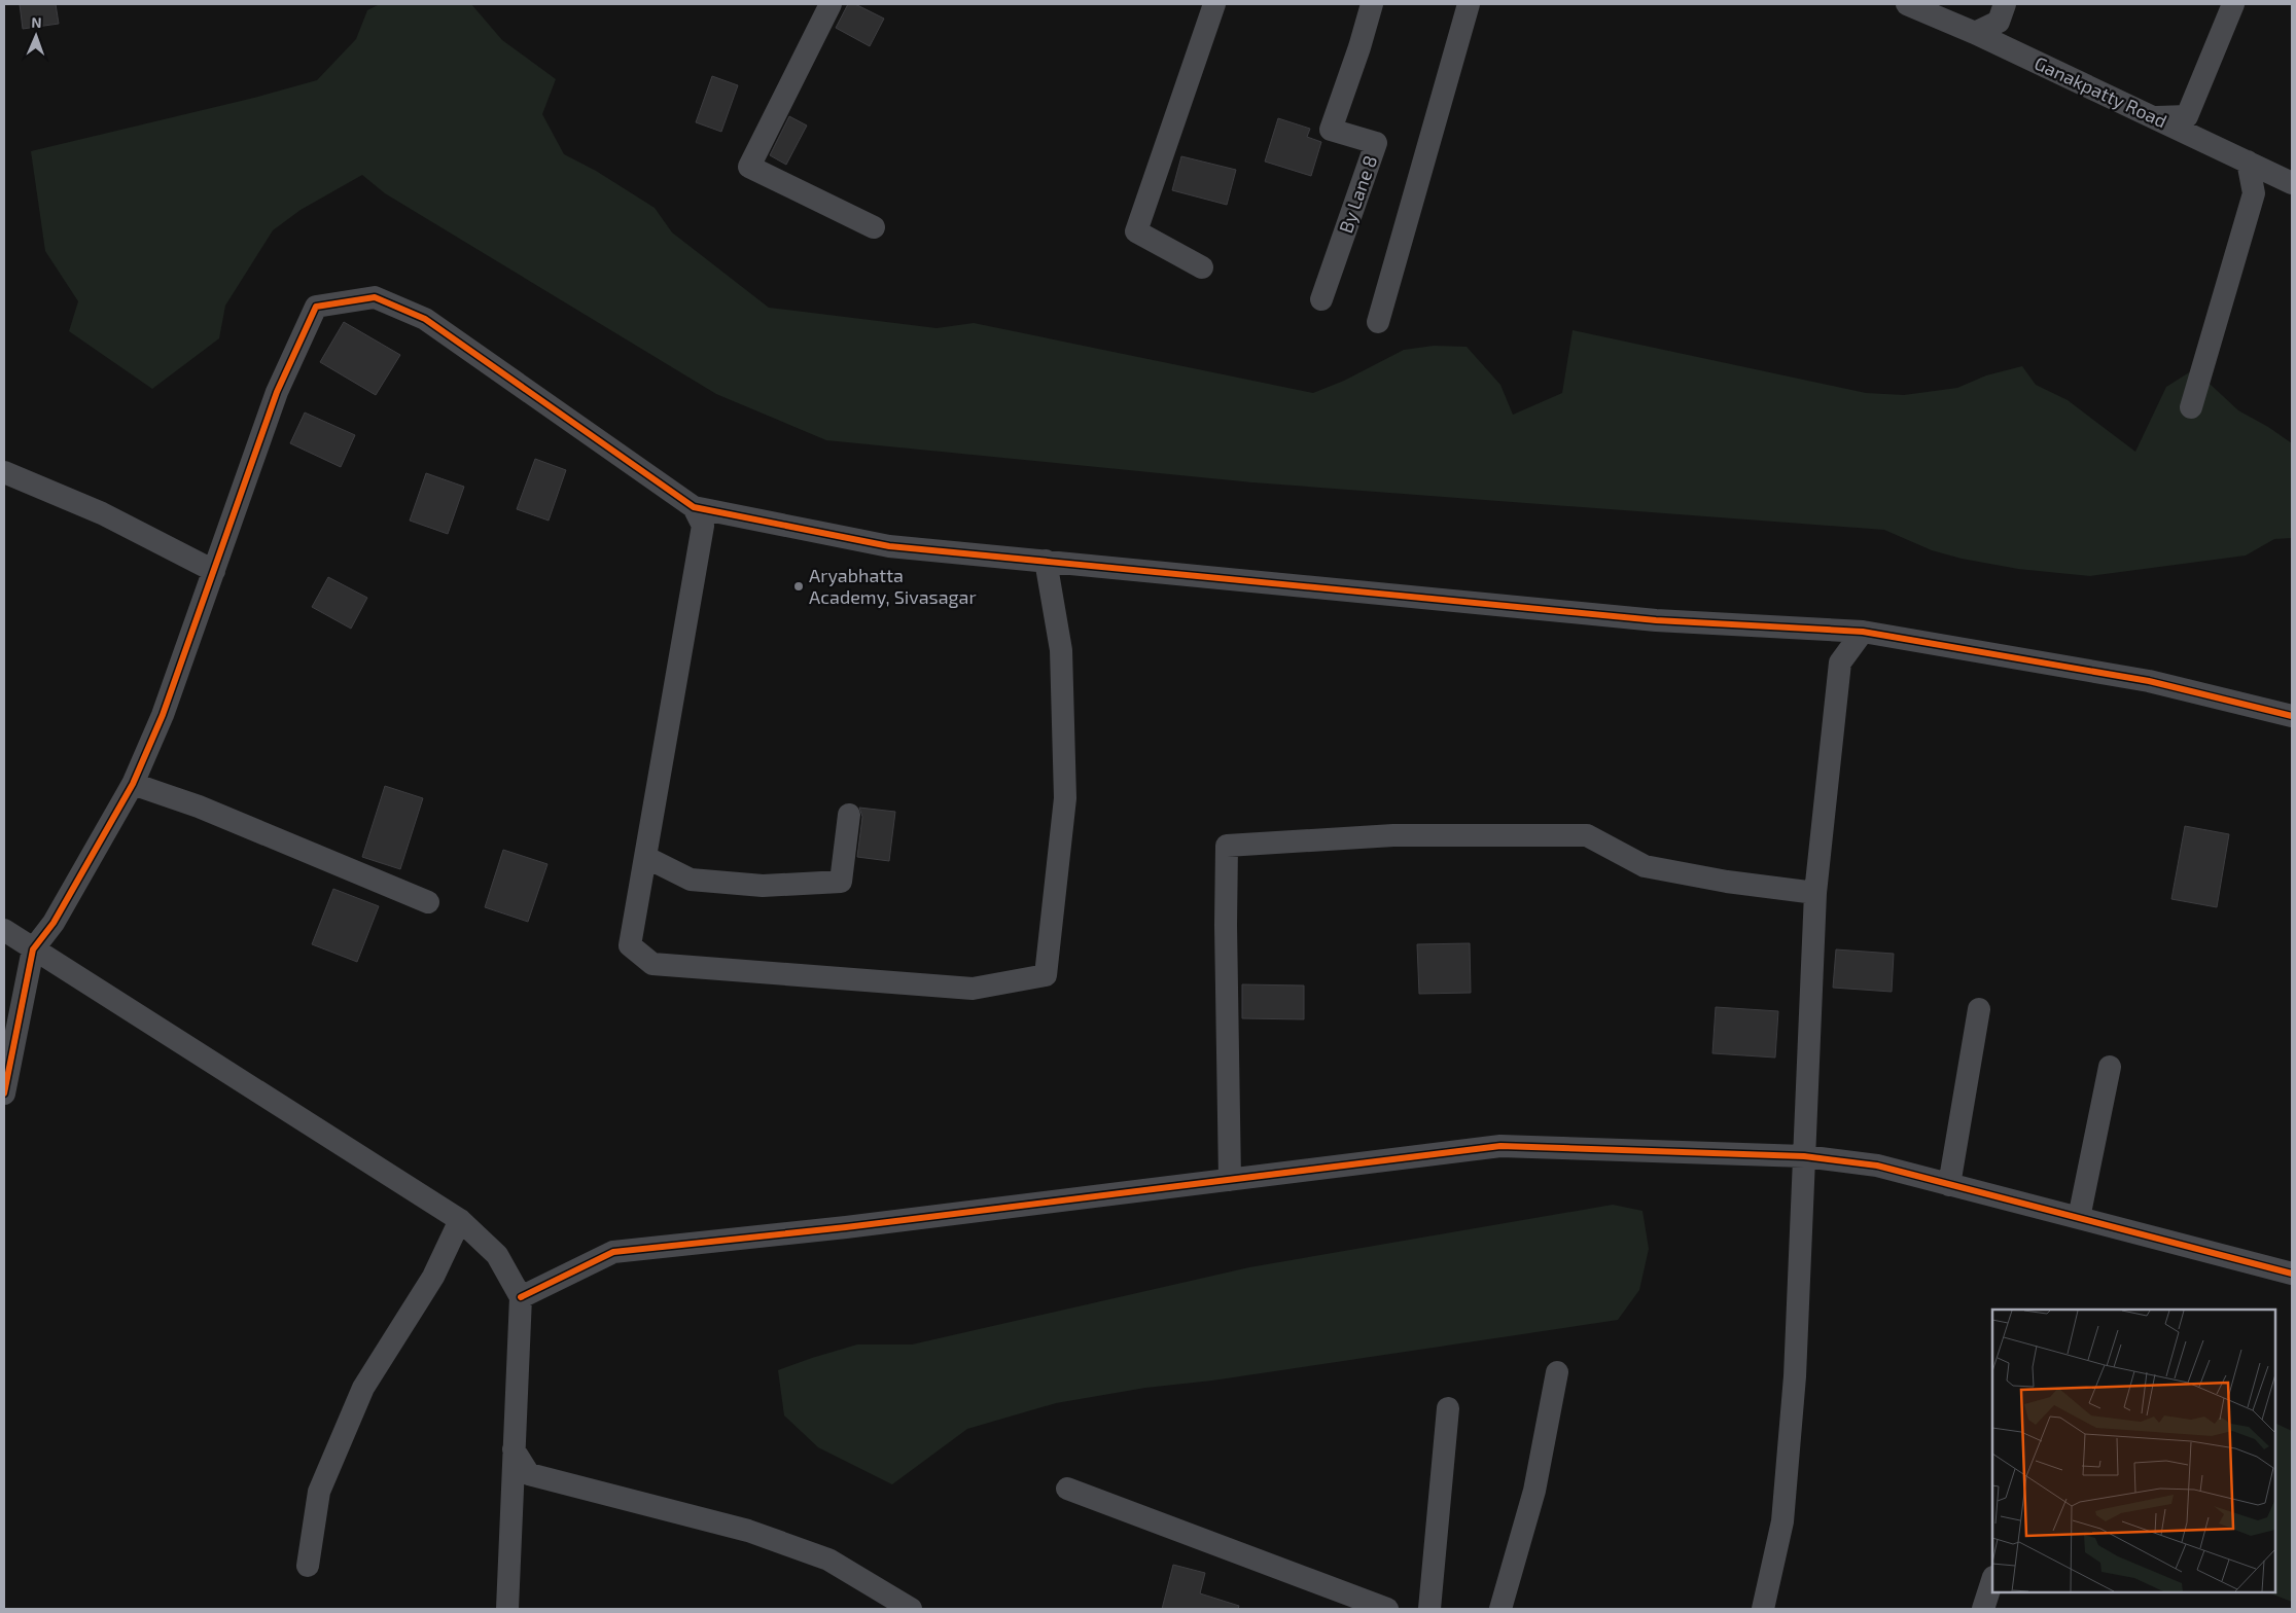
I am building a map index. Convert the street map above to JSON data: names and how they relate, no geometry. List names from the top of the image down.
{
  "streets": {
    "street": ["Ganakpatty Road", "By Lane 8"]
  },
  "places": ["Aryabhatta Academy, Sivasagar"],
  "north": "top"
}
